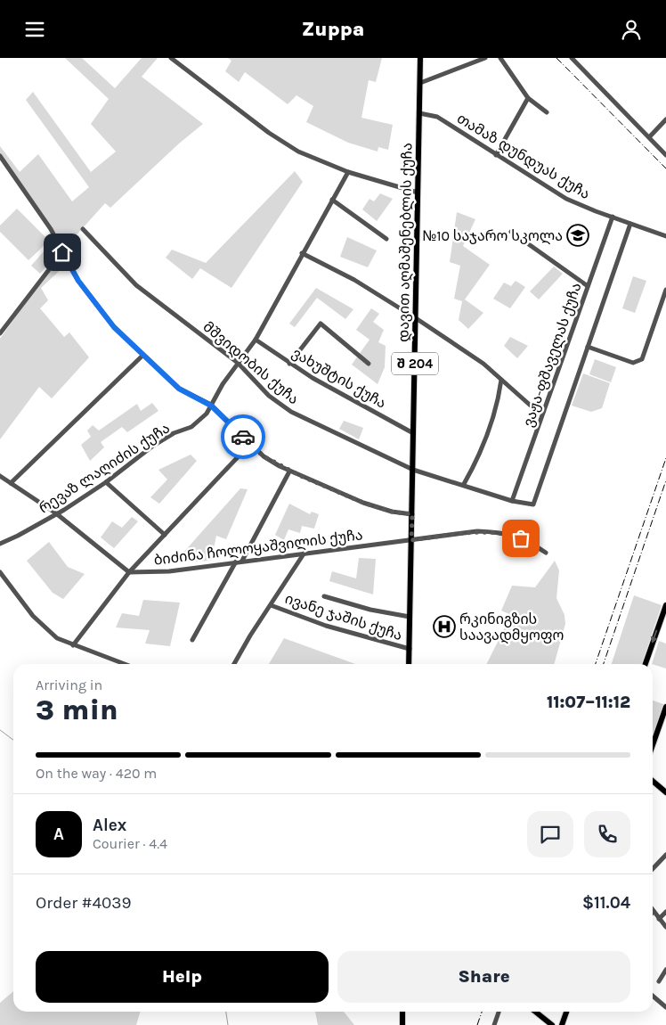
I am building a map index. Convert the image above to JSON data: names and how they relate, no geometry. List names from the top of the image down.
{
  "streets": {
    "main road": ["დავით აღმაშენებლის ქუჩა", "შ 204"],
    "street": [
      "თამაზ დუნდუას ქუჩა",
      "ვაჟა-ფშაველას ქუჩა",
      "მშვიდობის ქუჩა",
      "ვახუშტის ქუჩა",
      "რევაზ ლაღიძის ქუჩა",
      "ბიძინა ჩოლოყაშვილის ქუჩა",
      "ივანე ჯაშის ქუჩა"
    ]
  },
  "crossings": [
    ["თამაზ დუნდუას ქუჩა", "დავით აღმაშენებლის ქუჩა"],
    ["თამაზ დუნდუას ქუჩა", "ვაჟა-ფშაველას ქუჩა"],
    ["დავით აღმაშენებლის ქუჩა", "მშვიდობის ქუჩა"],
    ["დავით აღმაშენებლის ქუჩა", "ვახუშტის ქუჩა"],
    ["დავით აღმაშენებლის ქუჩა", "ბიძინა ჩოლოყაშვილის ქუჩა"],
    ["დავით აღმაშენებლის ქუჩა", "ივანე ჯაშის ქუჩა"],
    ["ვაჟა-ფშაველას ქუჩა", "მშვიდობის ქუჩა"],
    ["მშვიდობის ქუჩა", "რევაზ ლაღიძის ქუჩა"],
    ["ვახუშტის ქუჩა", "რევაზ ლაღიძის ქუჩა"]
  ],
  "places": {
    "school or university": ["№10 საჯარო სკოლა"],
    "hospital": ["რკინიგზის საავადმყოფო"]
  },
  "page": {
    "header": "Zuppa",
    "heading": ["3 min", "Arriving in", "11:07–11:12"],
    "panel": [
      "Alex",
      "Courier · 4.4",
      "Order #4039",
      "$11.04"
    ],
    "bar": "On the way · 420 m",
    "round": "A",
    "buttons": ["Help", "Share"]
  }
}
